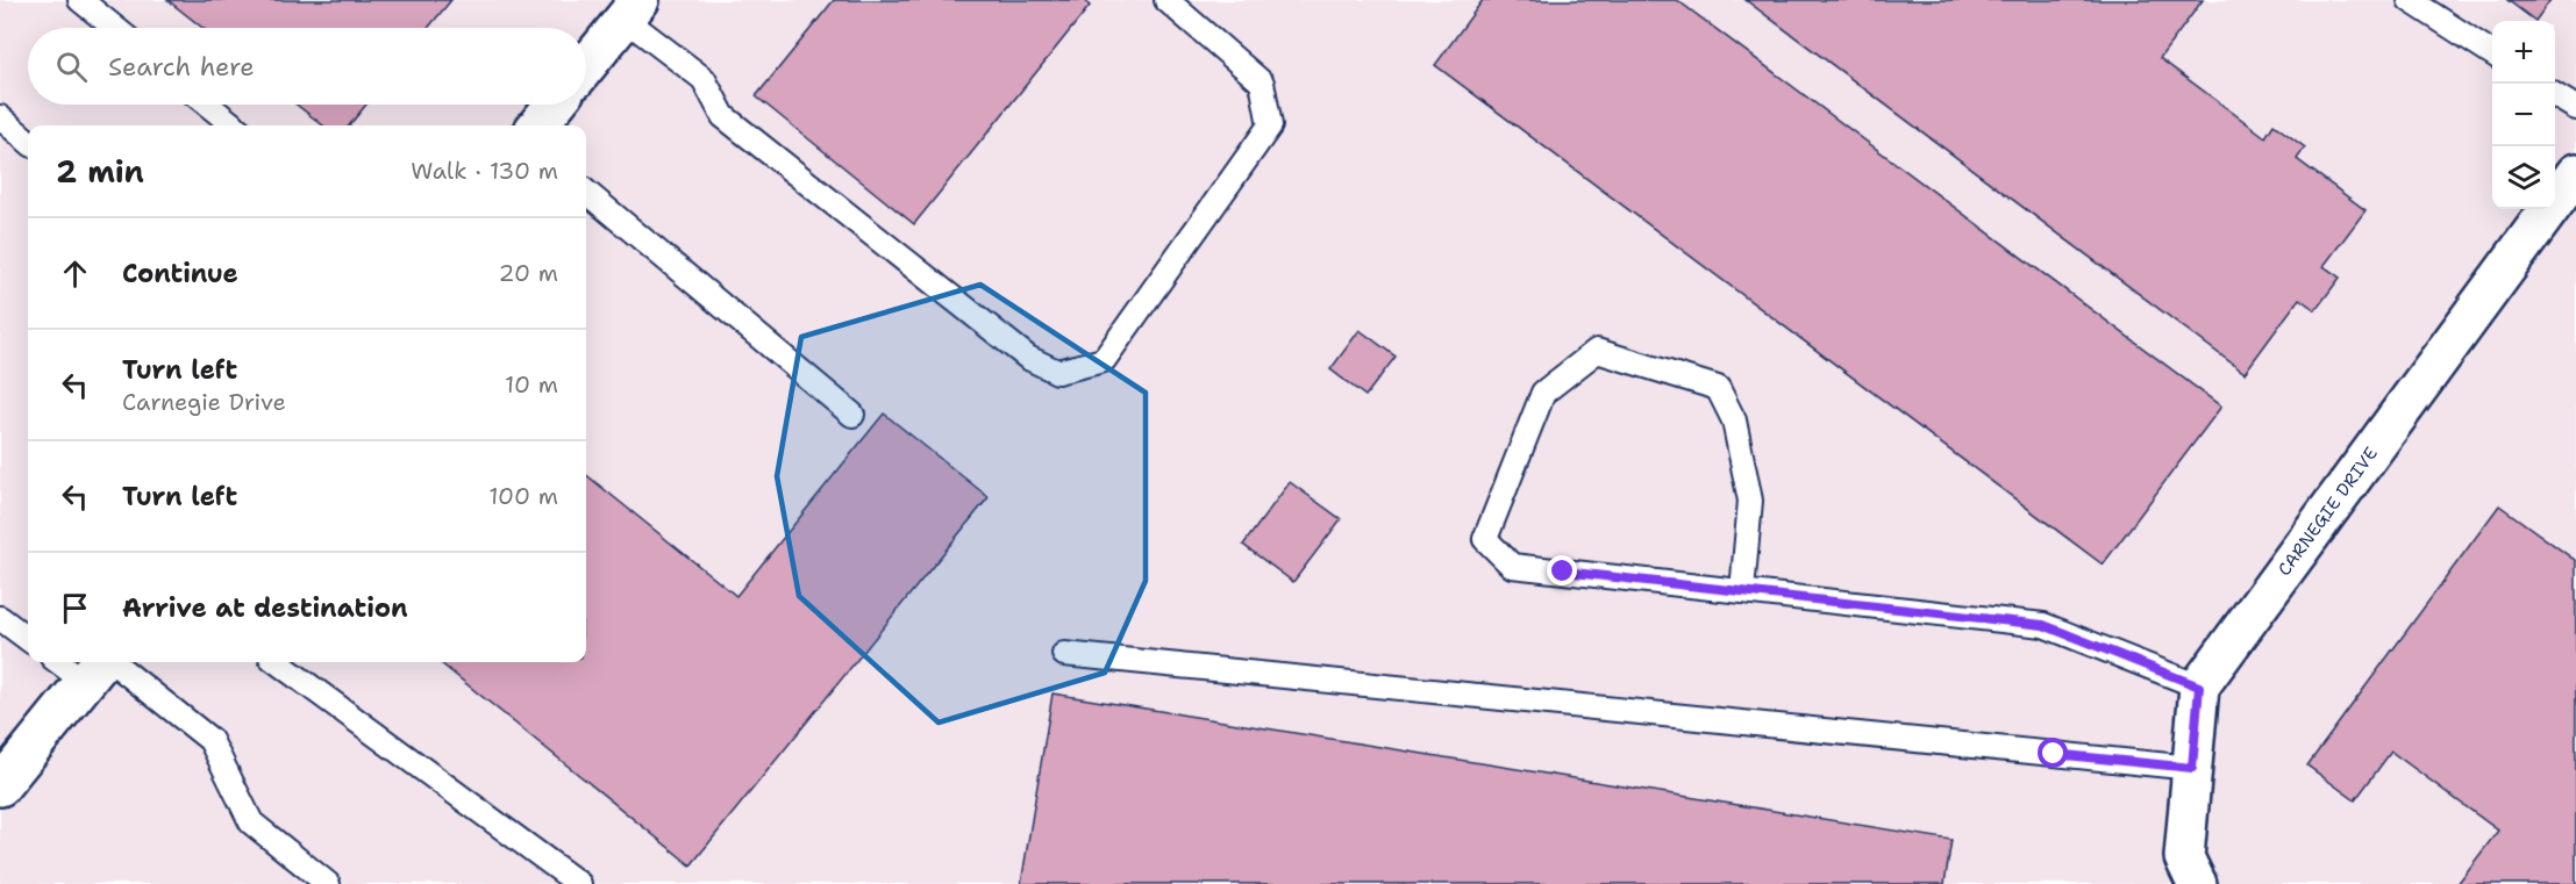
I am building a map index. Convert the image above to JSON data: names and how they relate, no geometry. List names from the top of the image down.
{
  "streets": {
    "street": ["CARNEGIE DRIVE"]
  },
  "page": {
    "map_buttons": ["+", "−"],
    "search": "Search here",
    "heading": ["2 min", "Walk · 130 m"],
    "list": [
      ["Continue", "20 m"],
      ["Turn left", "Carnegie Drive", "10 m"],
      ["Turn left", "100 m"],
      "Arrive at destination"
    ]
  }
}
